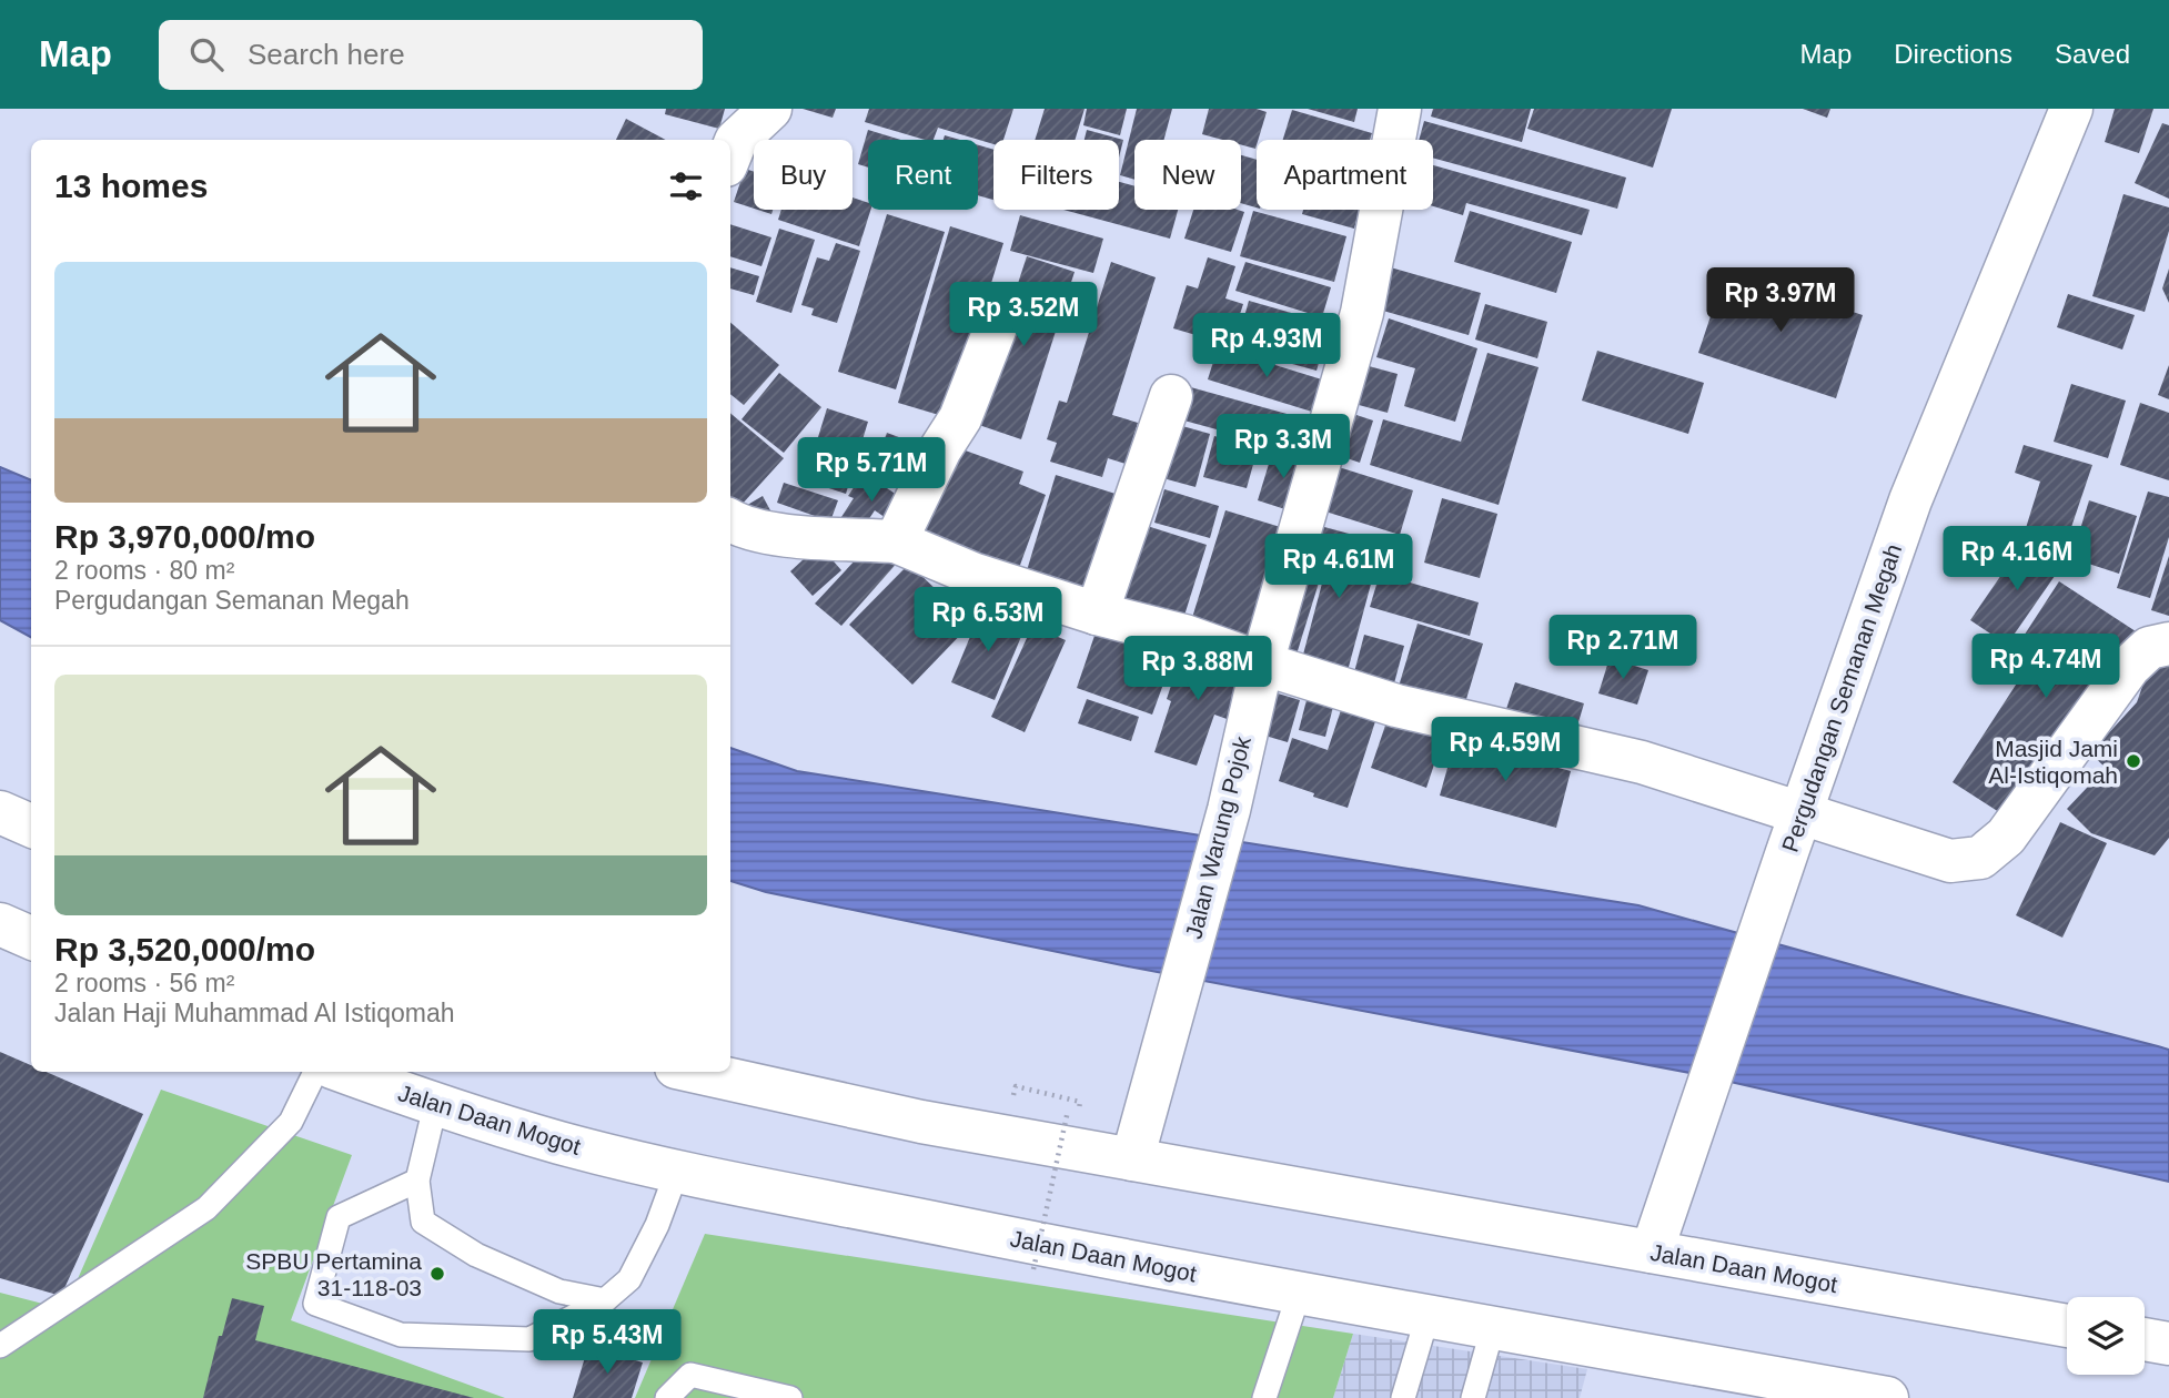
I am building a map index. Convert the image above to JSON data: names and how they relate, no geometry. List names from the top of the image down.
{
  "streets": {
    "main road": ["Pergudangan Semanan Megah", "Jalan Warung Pojok", "Jalan Daan Mogot"]
  },
  "crossings": [
    ["Pergudangan Semanan Megah", "Jalan Daan Mogot"],
    ["Jalan Warung Pojok", "Jalan Daan Mogot"]
  ],
  "places": ["Masjid Jami Al-Istiqomah", "SPBU Pertamina 31-118-03"],
  "page": {
    "header": "Map",
    "search": "Search here",
    "nav": ["Map", "Directions", "Saved"],
    "chip": [
      "Buy",
      "Rent",
      "Filters",
      "New",
      "Apartment"
    ],
    "heading": "13 homes",
    "list": [
      {
        "name": "Rp 3,970,000/mo",
        "note": "2 rooms · 80 m² · Pergudangan Semanan Megah"
      },
      {
        "name": "Rp 3,520,000/mo",
        "note": "2 rooms · 56 m² · Jalan Haji Muhammad Al Istiqomah"
      }
    ],
    "price": [
      "Rp 3.97M",
      "Rp 3.52M",
      "Rp 4.93M",
      "Rp 3.3M",
      "Rp 5.71M",
      "Rp 4.16M",
      "Rp 4.61M",
      "Rp 6.53M",
      "Rp 2.71M",
      "Rp 4.74M",
      "Rp 3.88M",
      "Rp 4.59M",
      "Rp 5.43M"
    ]
  }
}
